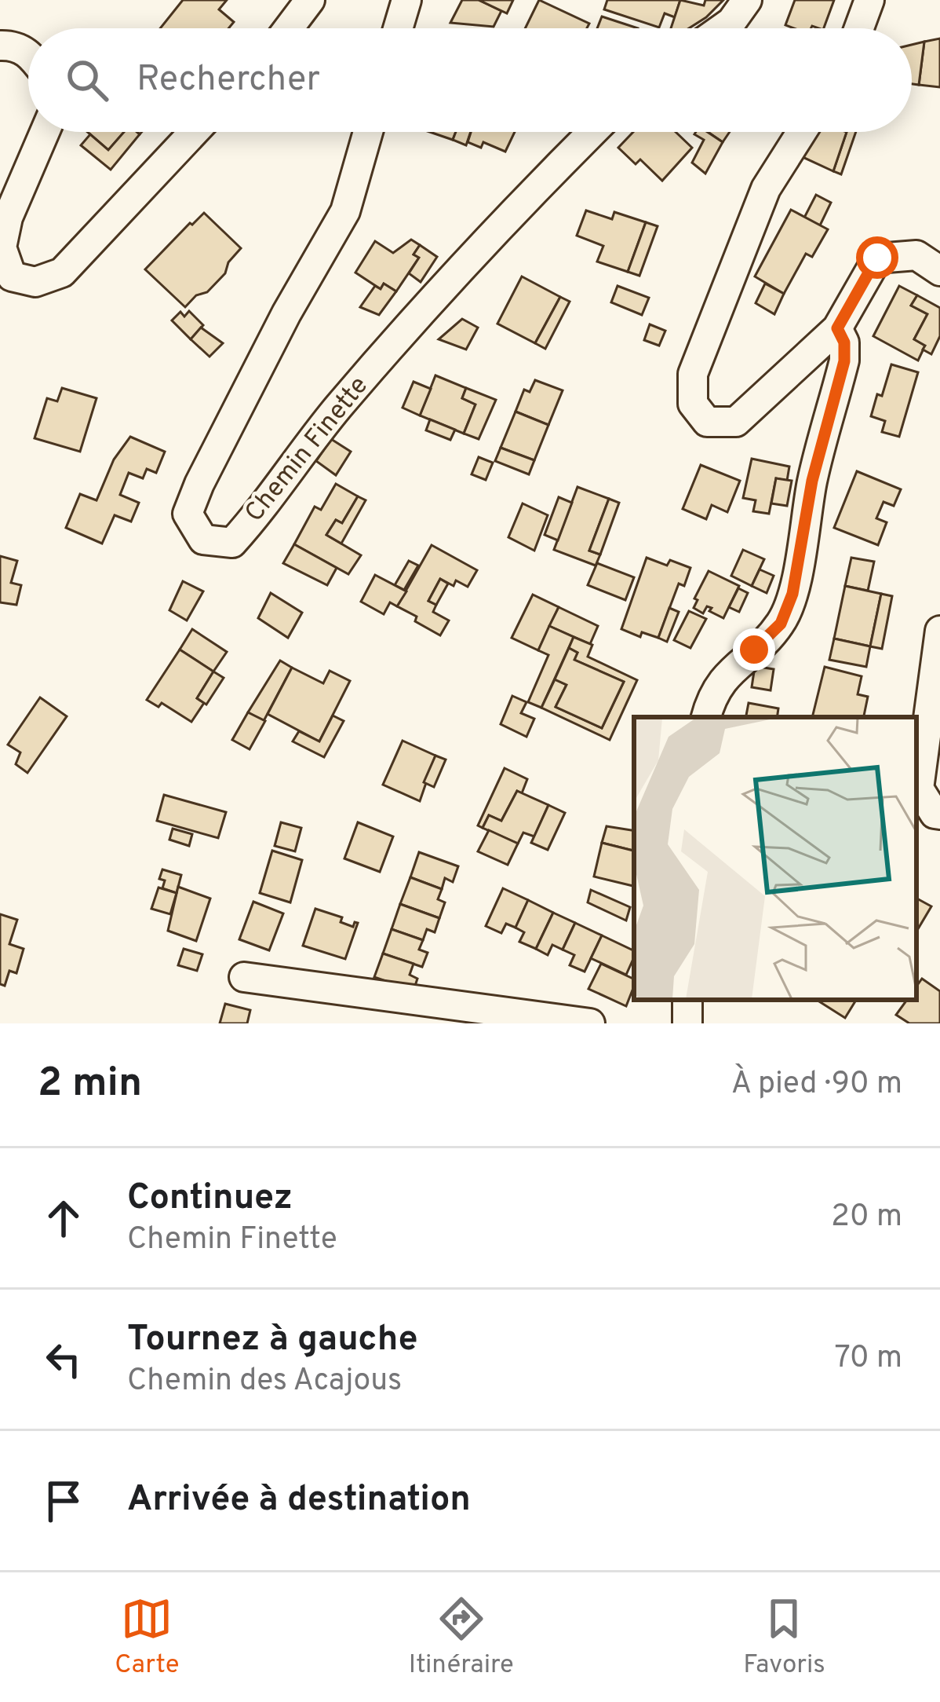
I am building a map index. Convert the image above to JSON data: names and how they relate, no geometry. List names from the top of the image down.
{
  "streets": {
    "street": ["Chemin Finette"]
  },
  "page": {
    "search": "Rechercher",
    "heading": ["2 min", "À pied · 90 m"],
    "list": [
      ["Continuez", "Chemin Finette", "20 m"],
      ["Tournez à gauche", "Chemin des Acajous", "70 m"],
      "Arrivée à destination"
    ],
    "nav": ["Carte", "Itinéraire", "Favoris"]
  }
}
